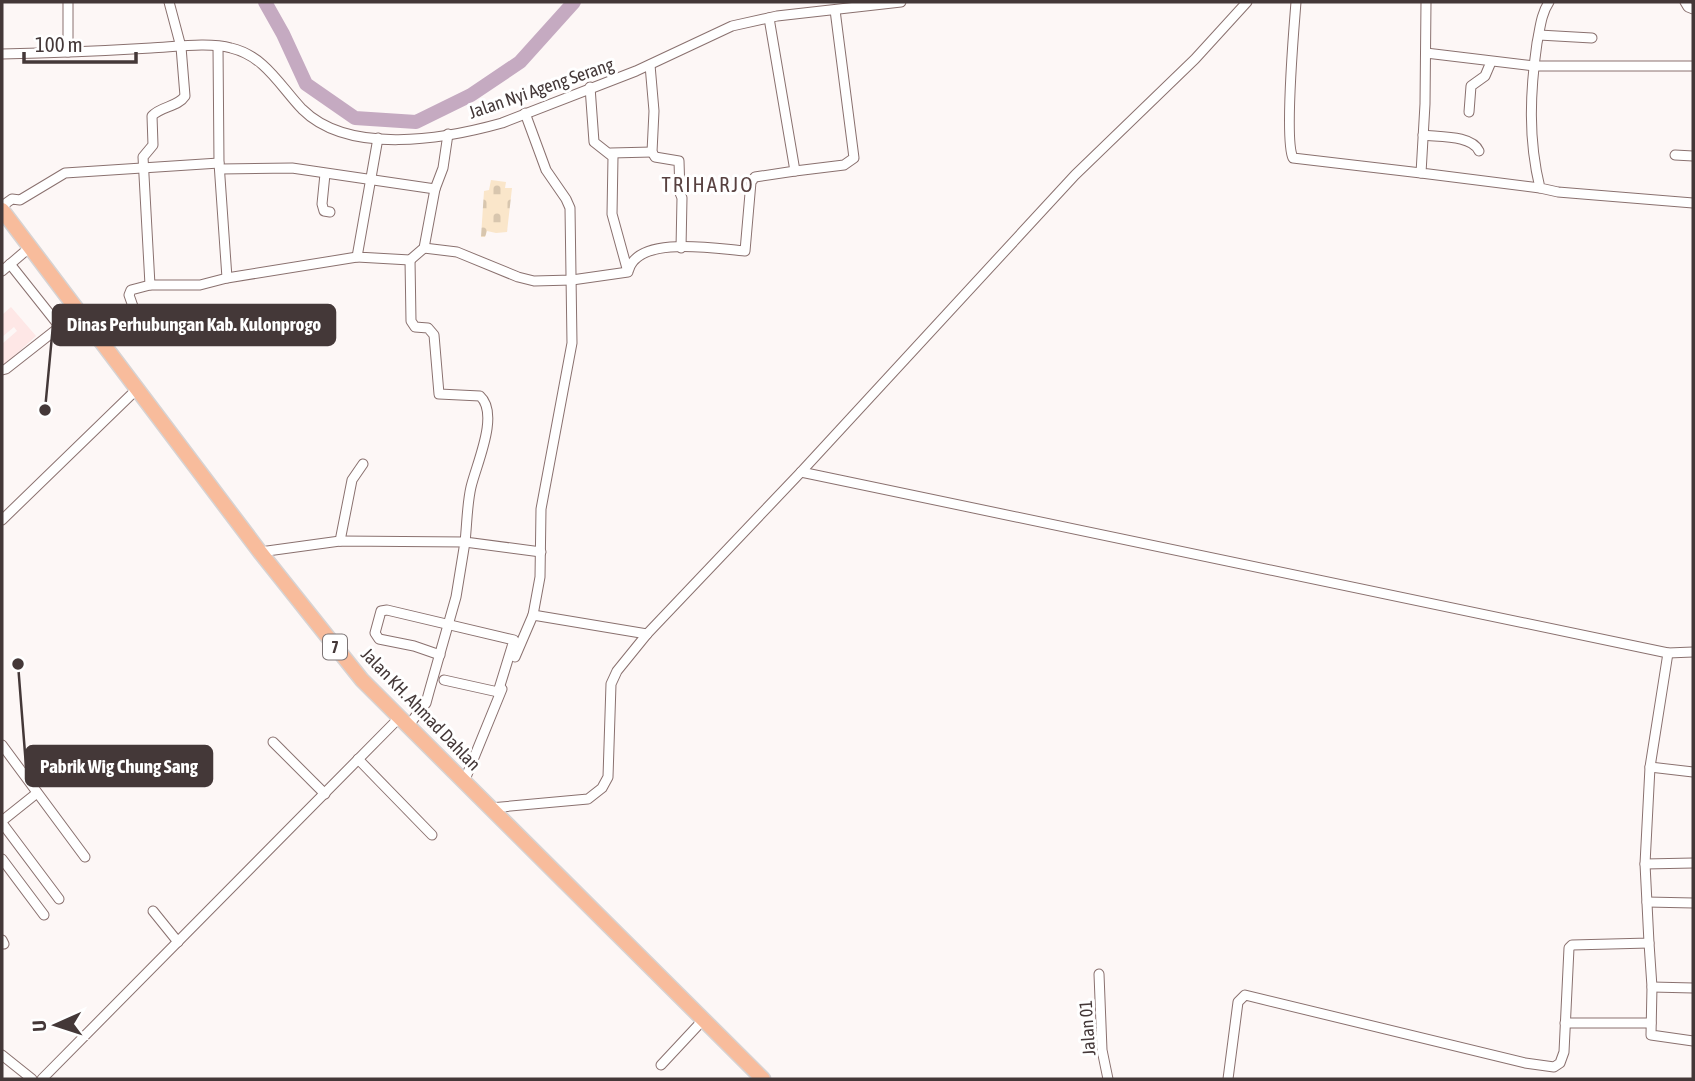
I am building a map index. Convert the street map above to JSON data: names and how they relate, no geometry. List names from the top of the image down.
{
  "streets": {
    "highway": ["7", "Jalan KH. Ahmad Dahlan"],
    "street": ["Jalan Nyi Ageng Serang", "Jalan 01"]
  },
  "districts": ["TRIHARJO"],
  "places": ["Dinas Perhubungan Kab. Kulonprogo", "Pabrik Wig Chung Sang"],
  "scale_bar": "100 m",
  "north": "left"
}
